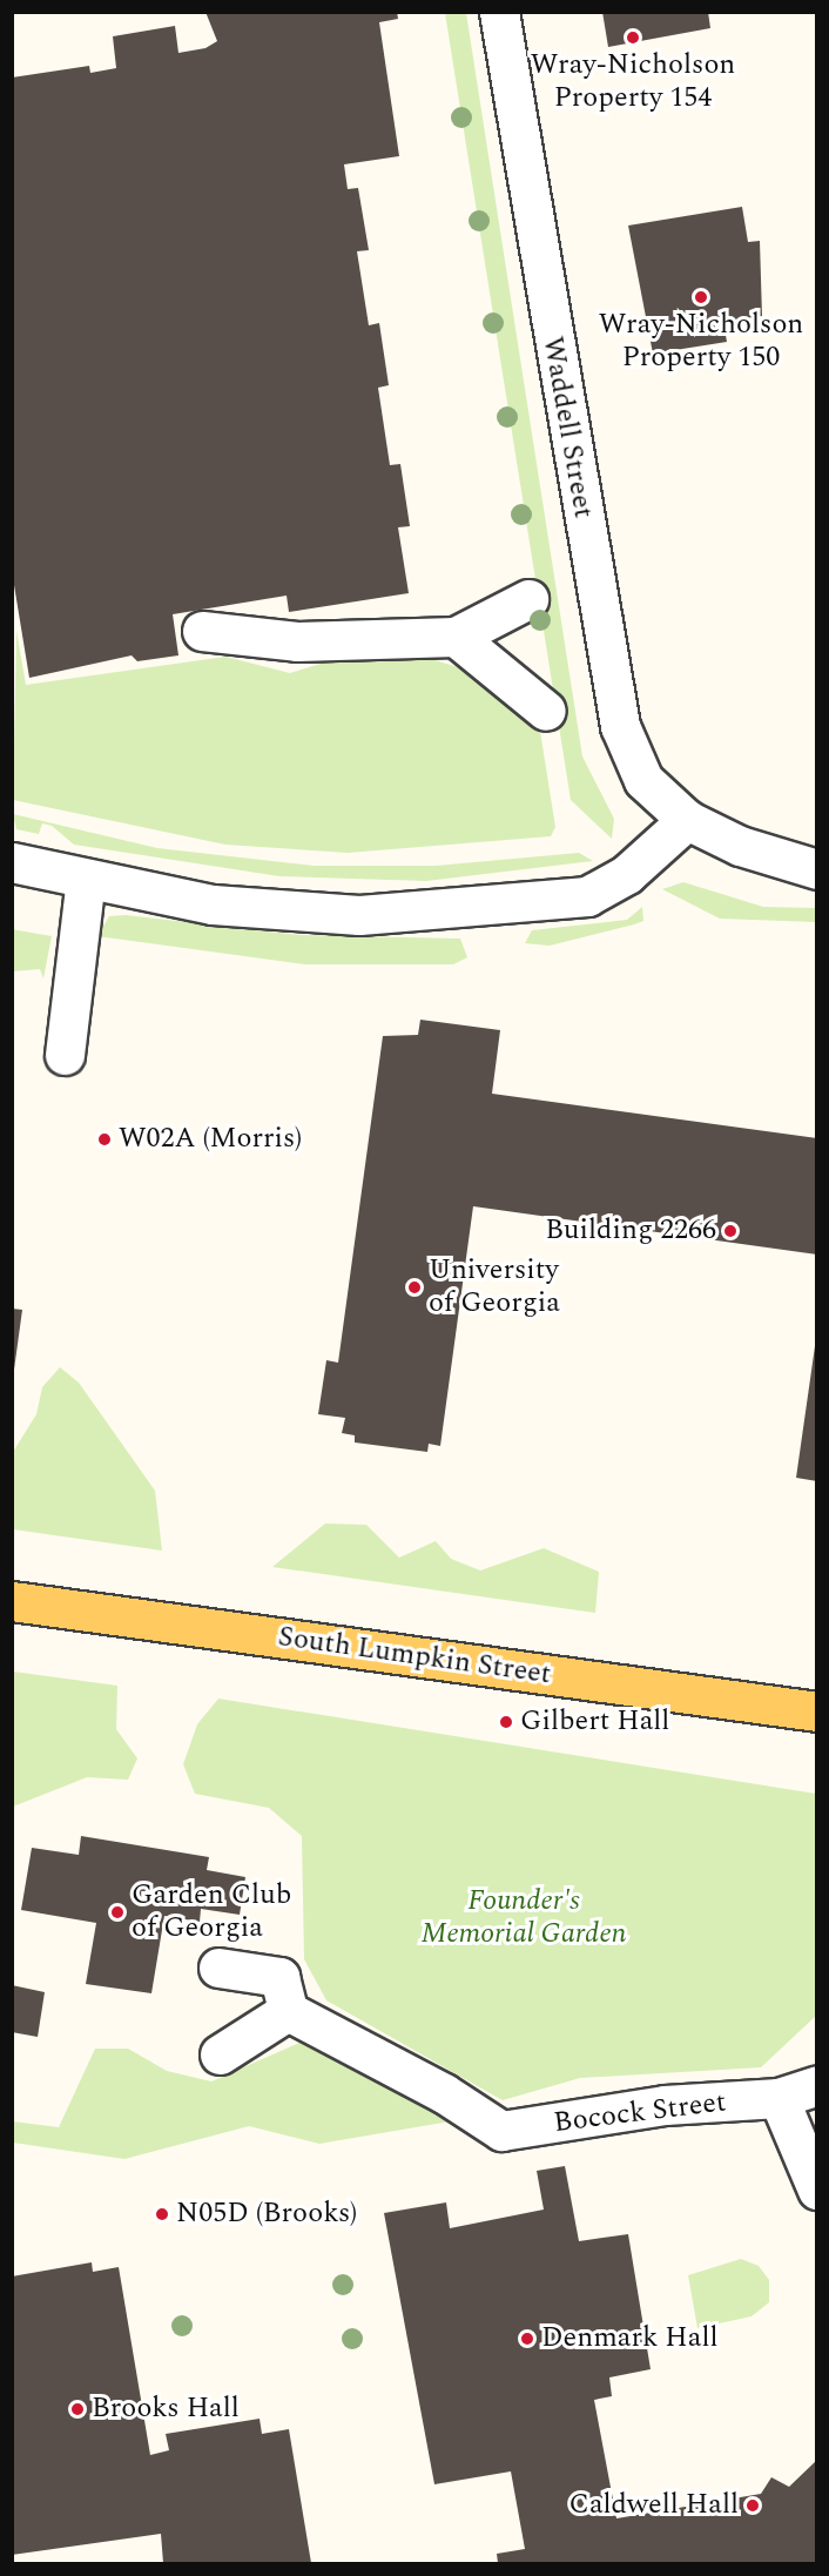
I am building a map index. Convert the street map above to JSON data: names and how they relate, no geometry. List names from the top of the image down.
{
  "streets": {
    "main road": ["South Lumpkin Street"],
    "street": ["Waddell Street", "Bocock Street"]
  },
  "parks": ["Founder's Memorial Garden"],
  "places": [
    "Wray-Nicholson Property 154",
    "Wray-Nicholson Property 150",
    "W02A (Morris)",
    "Building 2266",
    "University of Georgia",
    "Gilbert Hall",
    "Garden Club of Georgia",
    "N05D (Brooks)",
    "Denmark Hall",
    "Brooks Hall",
    "Caldwell Hall"
  ]
}
